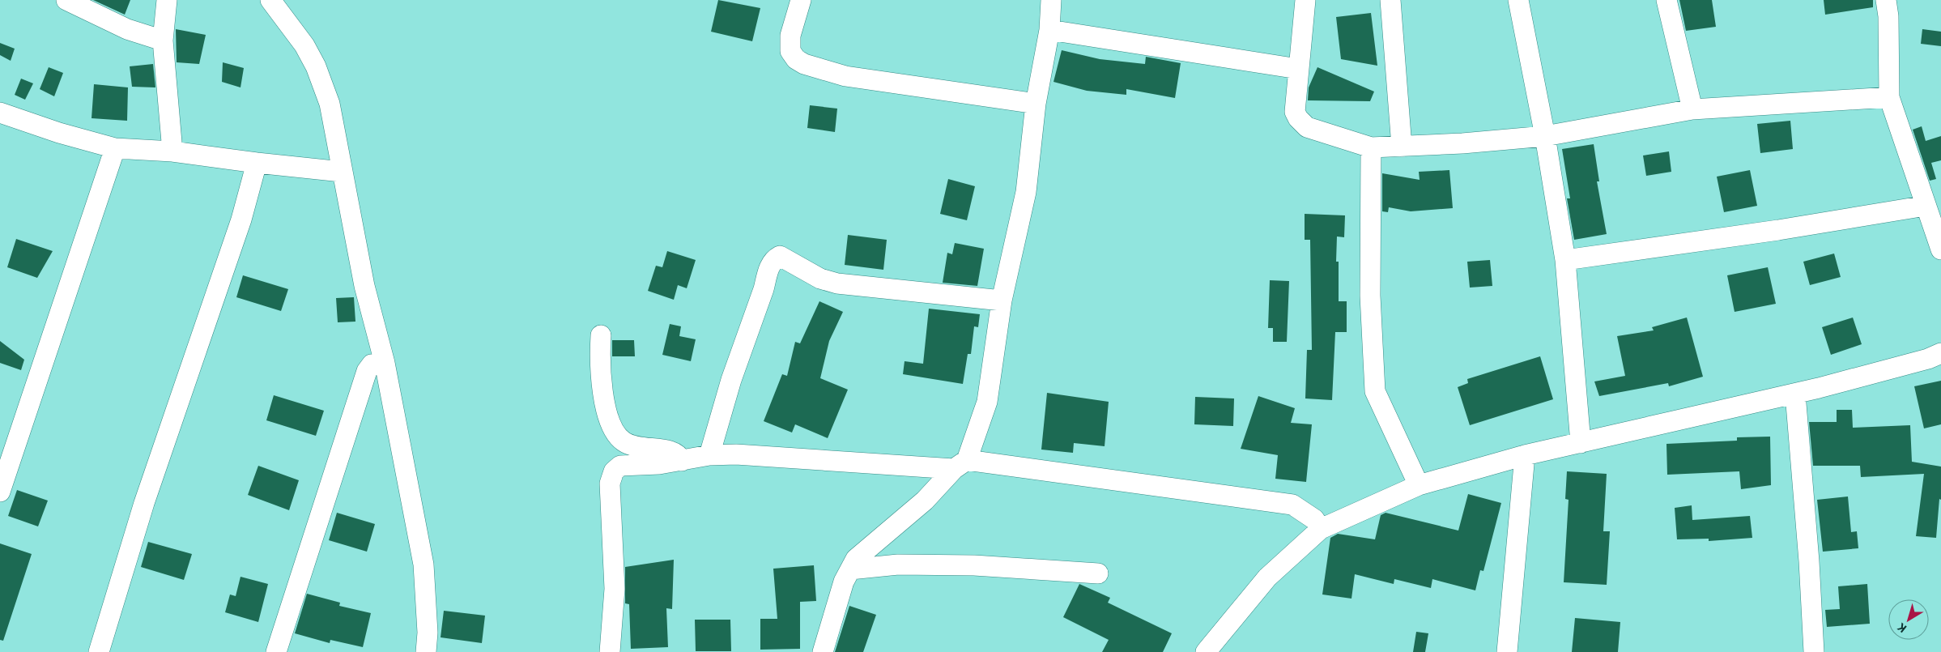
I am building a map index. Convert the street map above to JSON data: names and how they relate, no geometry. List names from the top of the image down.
{
  "north": "bottom left"
}
